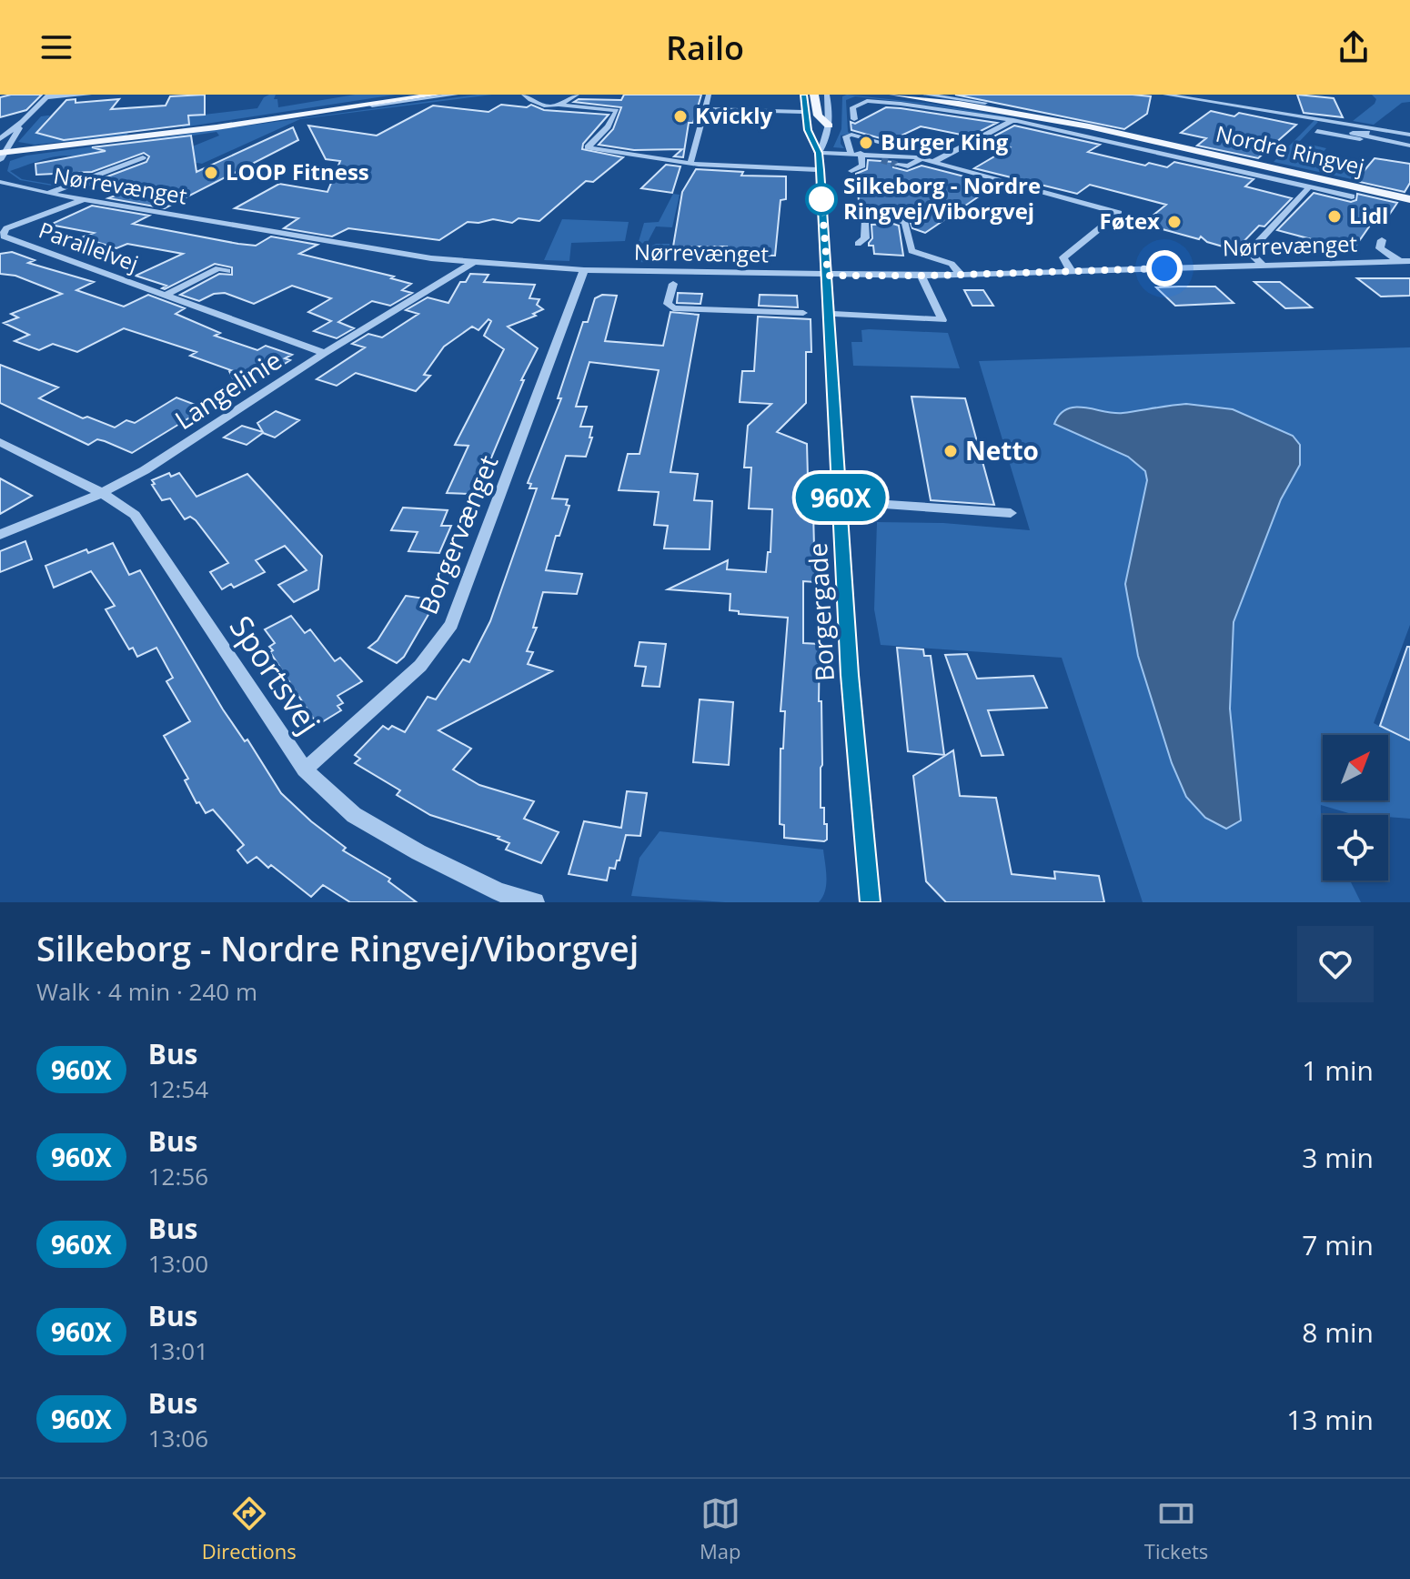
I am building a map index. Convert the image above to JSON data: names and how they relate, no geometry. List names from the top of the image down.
{
  "streets": {
    "main road": ["Nordre Ringvej"],
    "street": [
      "Nørrevænget",
      "Parallelvej",
      "Langelinie",
      "Borgervænget",
      "Borgergade",
      "Sportsvej"
    ]
  },
  "crossings": [
    ["Nørrevænget", "Parallelvej"],
    ["Nørrevænget", "Langelinie"],
    ["Nørrevænget", "Borgervænget"],
    ["Nørrevænget", "Borgergade"],
    ["Parallelvej", "Langelinie"],
    ["Langelinie", "Sportsvej"],
    ["Borgervænget", "Sportsvej"]
  ],
  "places": [
    "Kvickly",
    "Burger King",
    "LOOP Fitness",
    "Silkeborg - Nordre Ringvej/Viborgvej",
    "Lidl",
    "Føtex",
    "Netto"
  ],
  "lines": ["bus line 960X"],
  "north": "top right",
  "page": {
    "header": "Railo",
    "on_map": "960X",
    "heading": ["Silkeborg - Nordre Ringvej/Viborgvej", "Walk · 4 min · 240 m"],
    "list": [
      {
        "mark": "960X",
        "name": "Bus",
        "note": "12:54",
        "value": "1 min"
      },
      {
        "mark": "960X",
        "name": "Bus",
        "note": "12:56",
        "value": "3 min"
      },
      {
        "mark": "960X",
        "name": "Bus",
        "note": "13:00",
        "value": "7 min"
      },
      {
        "mark": "960X",
        "name": "Bus",
        "note": "13:01",
        "value": "8 min"
      },
      {
        "mark": "960X",
        "name": "Bus",
        "note": "13:06",
        "value": "13 min"
      }
    ],
    "tabs": ["Directions", "Map", "Tickets"]
  }
}
